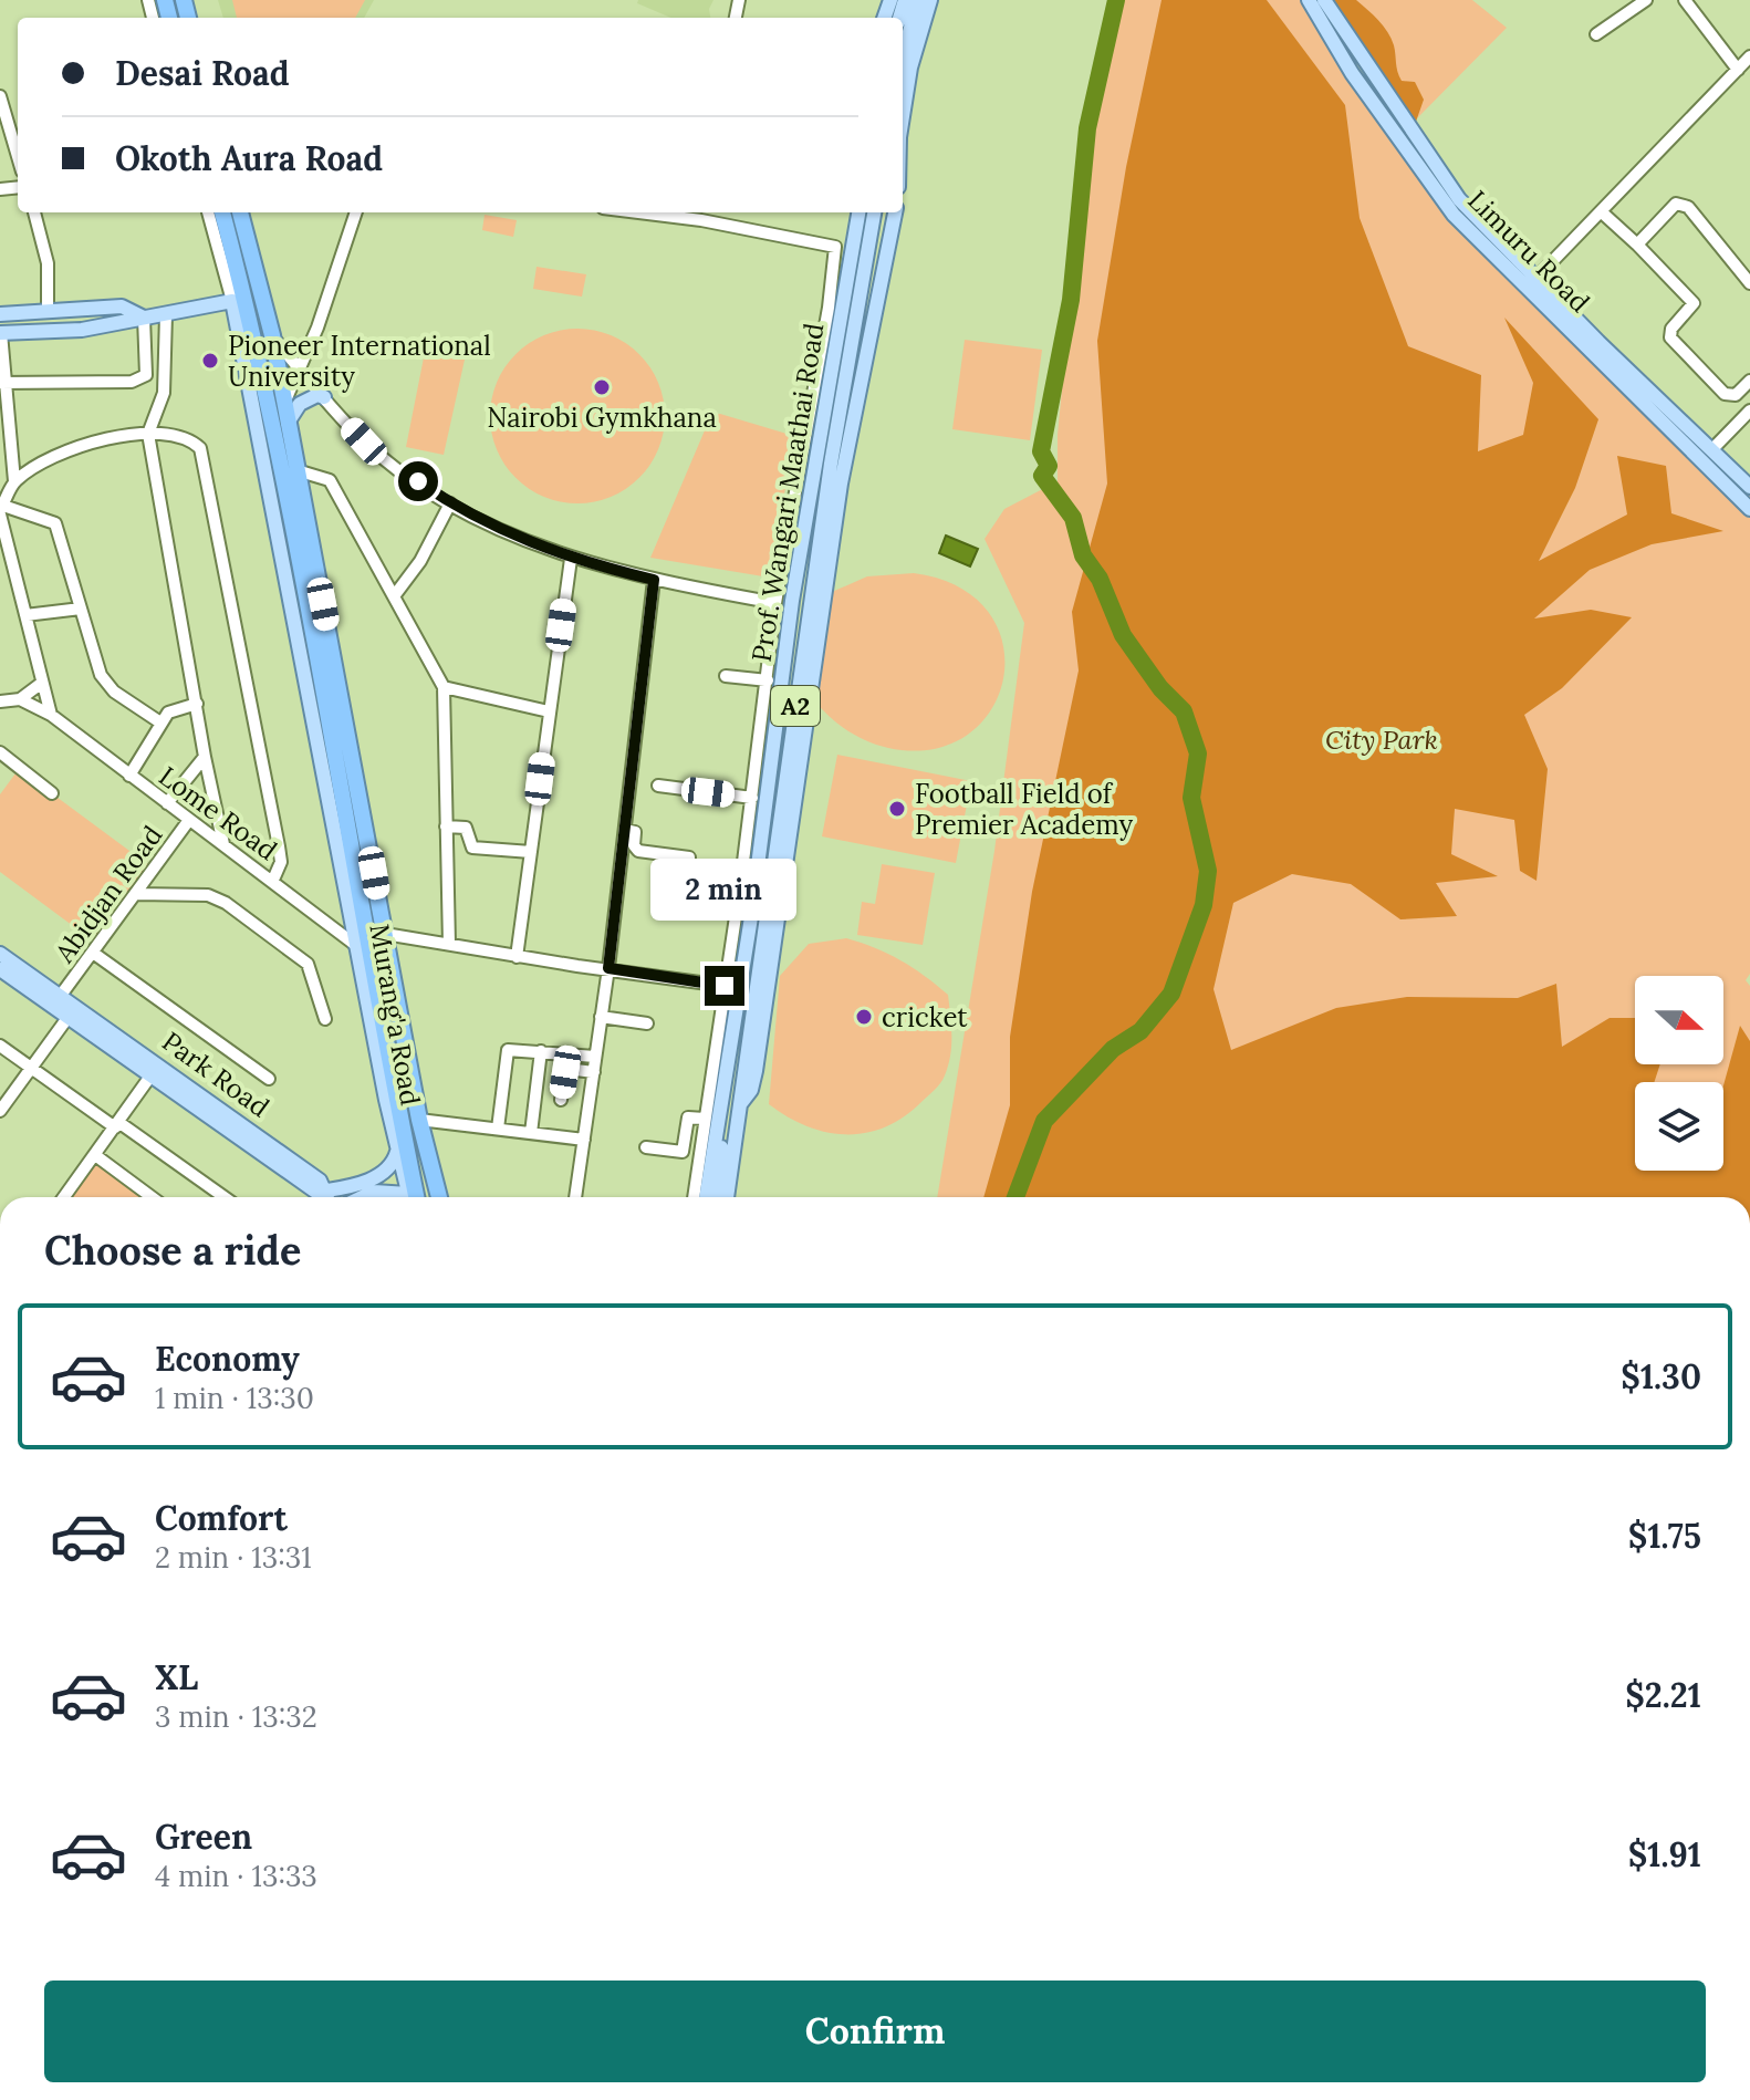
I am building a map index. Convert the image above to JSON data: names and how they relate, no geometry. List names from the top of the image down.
{
  "streets": {
    "highway": ["Murang'a Road"],
    "main road": [
      "Limuru Road",
      "Prof. Wangari Maathai Road",
      "A2",
      "Park Road"
    ],
    "street": ["Lome Road", "Abidjan Road"]
  },
  "crossings": [
    ["Lome Road", "Abidjan Road"],
    ["Lome Road", "Murang'a Road"],
    ["Abidjan Road", "Park Road"]
  ],
  "parks": ["City Park"],
  "places": [
    "Pioneer International University",
    "Nairobi Gymkhana",
    "Football Field of Premier Academy",
    "cricket"
  ],
  "north": "right",
  "page": {
    "banner": ["Desai Road", "Okoth Aura Road"],
    "bubble": "2 min",
    "heading": "Choose a ride",
    "list": [
      {
        "name": "Economy",
        "note": "1 min · 13:30",
        "value": "$1.30"
      },
      {
        "name": "Comfort",
        "note": "2 min · 13:31",
        "value": "$1.75"
      },
      {
        "name": "XL",
        "note": "3 min · 13:32",
        "value": "$2.21"
      },
      {
        "name": "Green",
        "note": "4 min · 13:33",
        "value": "$1.91"
      }
    ],
    "buttons": "Confirm"
  }
}
